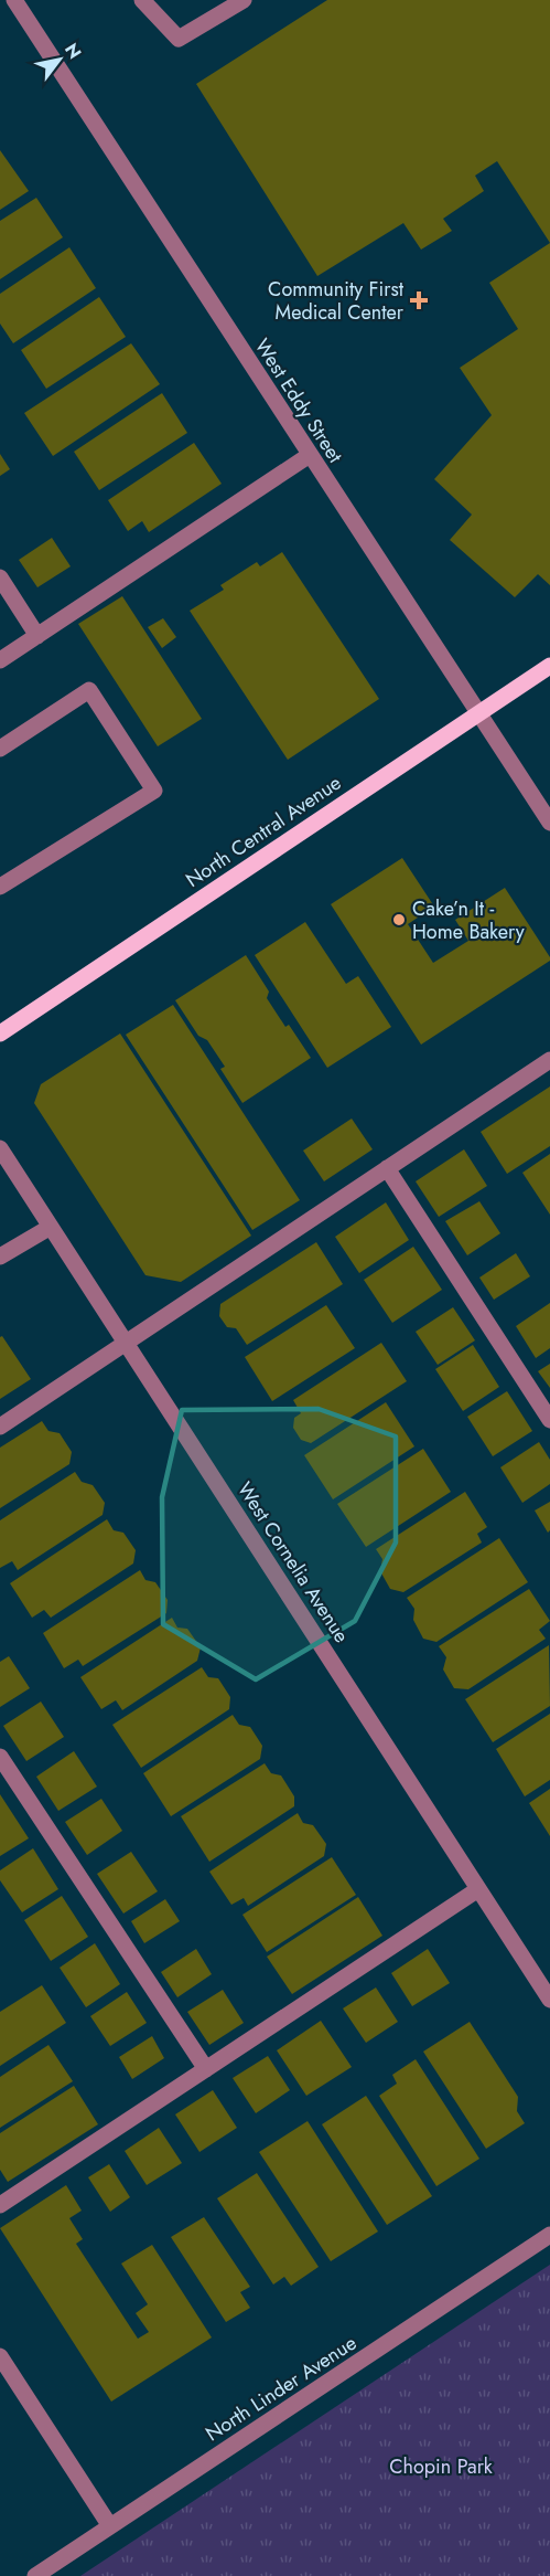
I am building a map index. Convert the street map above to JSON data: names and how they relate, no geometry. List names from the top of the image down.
{
  "streets": {
    "main road": ["North Central Avenue"],
    "street": ["West Eddy Street", "West Cornelia Avenue", "North Linder Avenue"]
  },
  "crossings": [
    ["West Eddy Street", "North Central Avenue"]
  ],
  "parks": ["Chopin Park"],
  "places": {
    "health": ["Community First Medical Center"],
    "other": ["Cake’n It - Home Bakery"]
  },
  "north": "top right"
}
